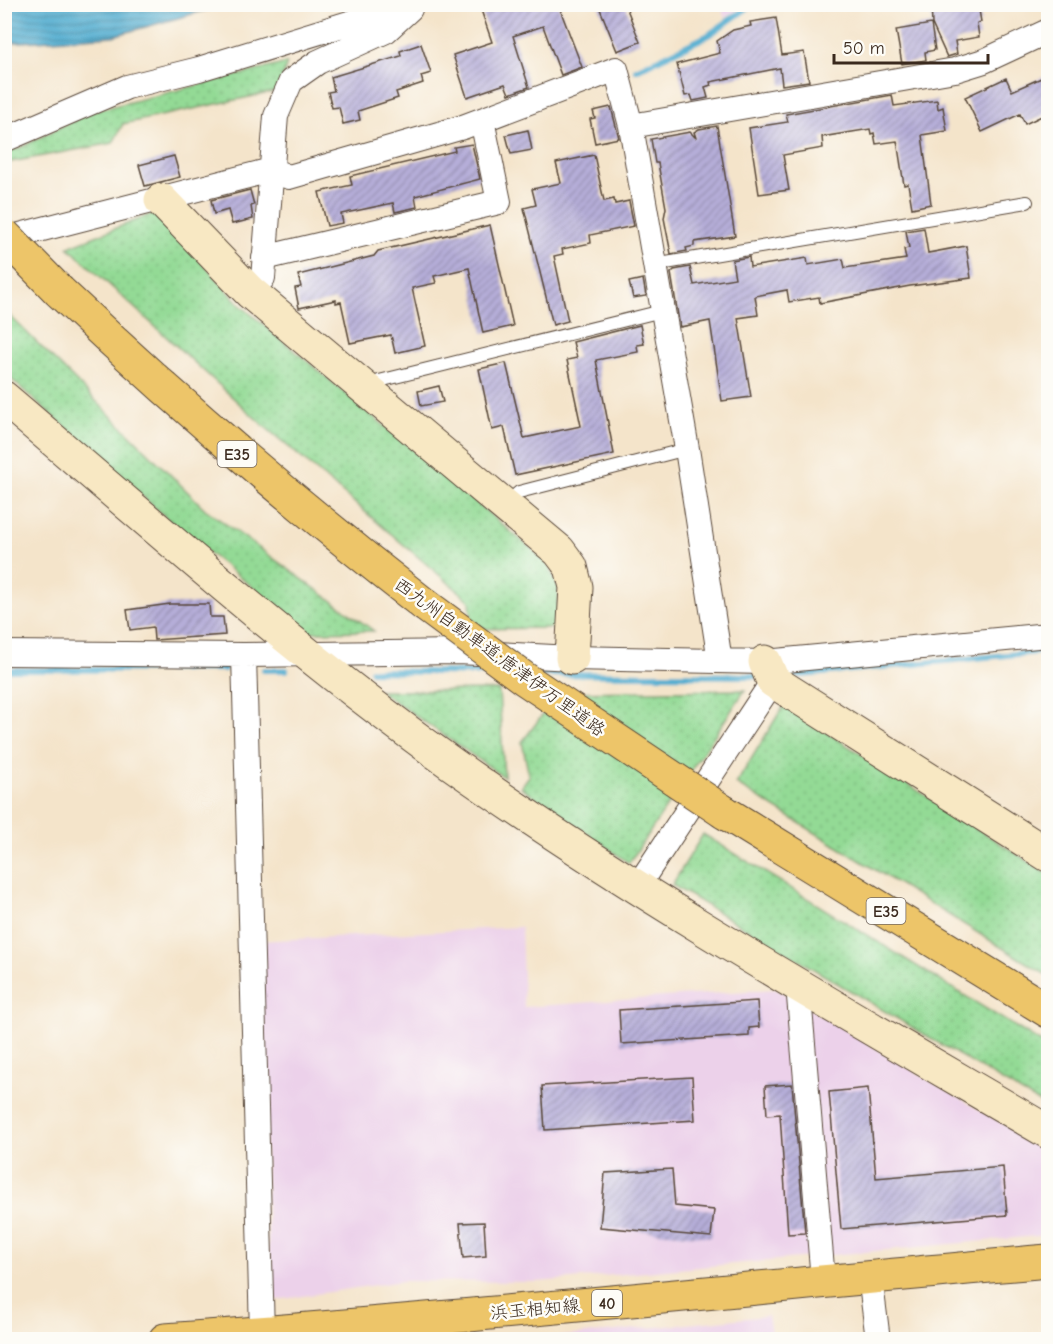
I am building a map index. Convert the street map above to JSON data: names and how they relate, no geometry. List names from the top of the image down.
{
  "streets": {
    "main road": [
      "E35",
      "西九州自動車道;唐津伊万里道路",
      "40",
      "浜玉相知線"
    ]
  },
  "scale_bar": "50 m"
}
